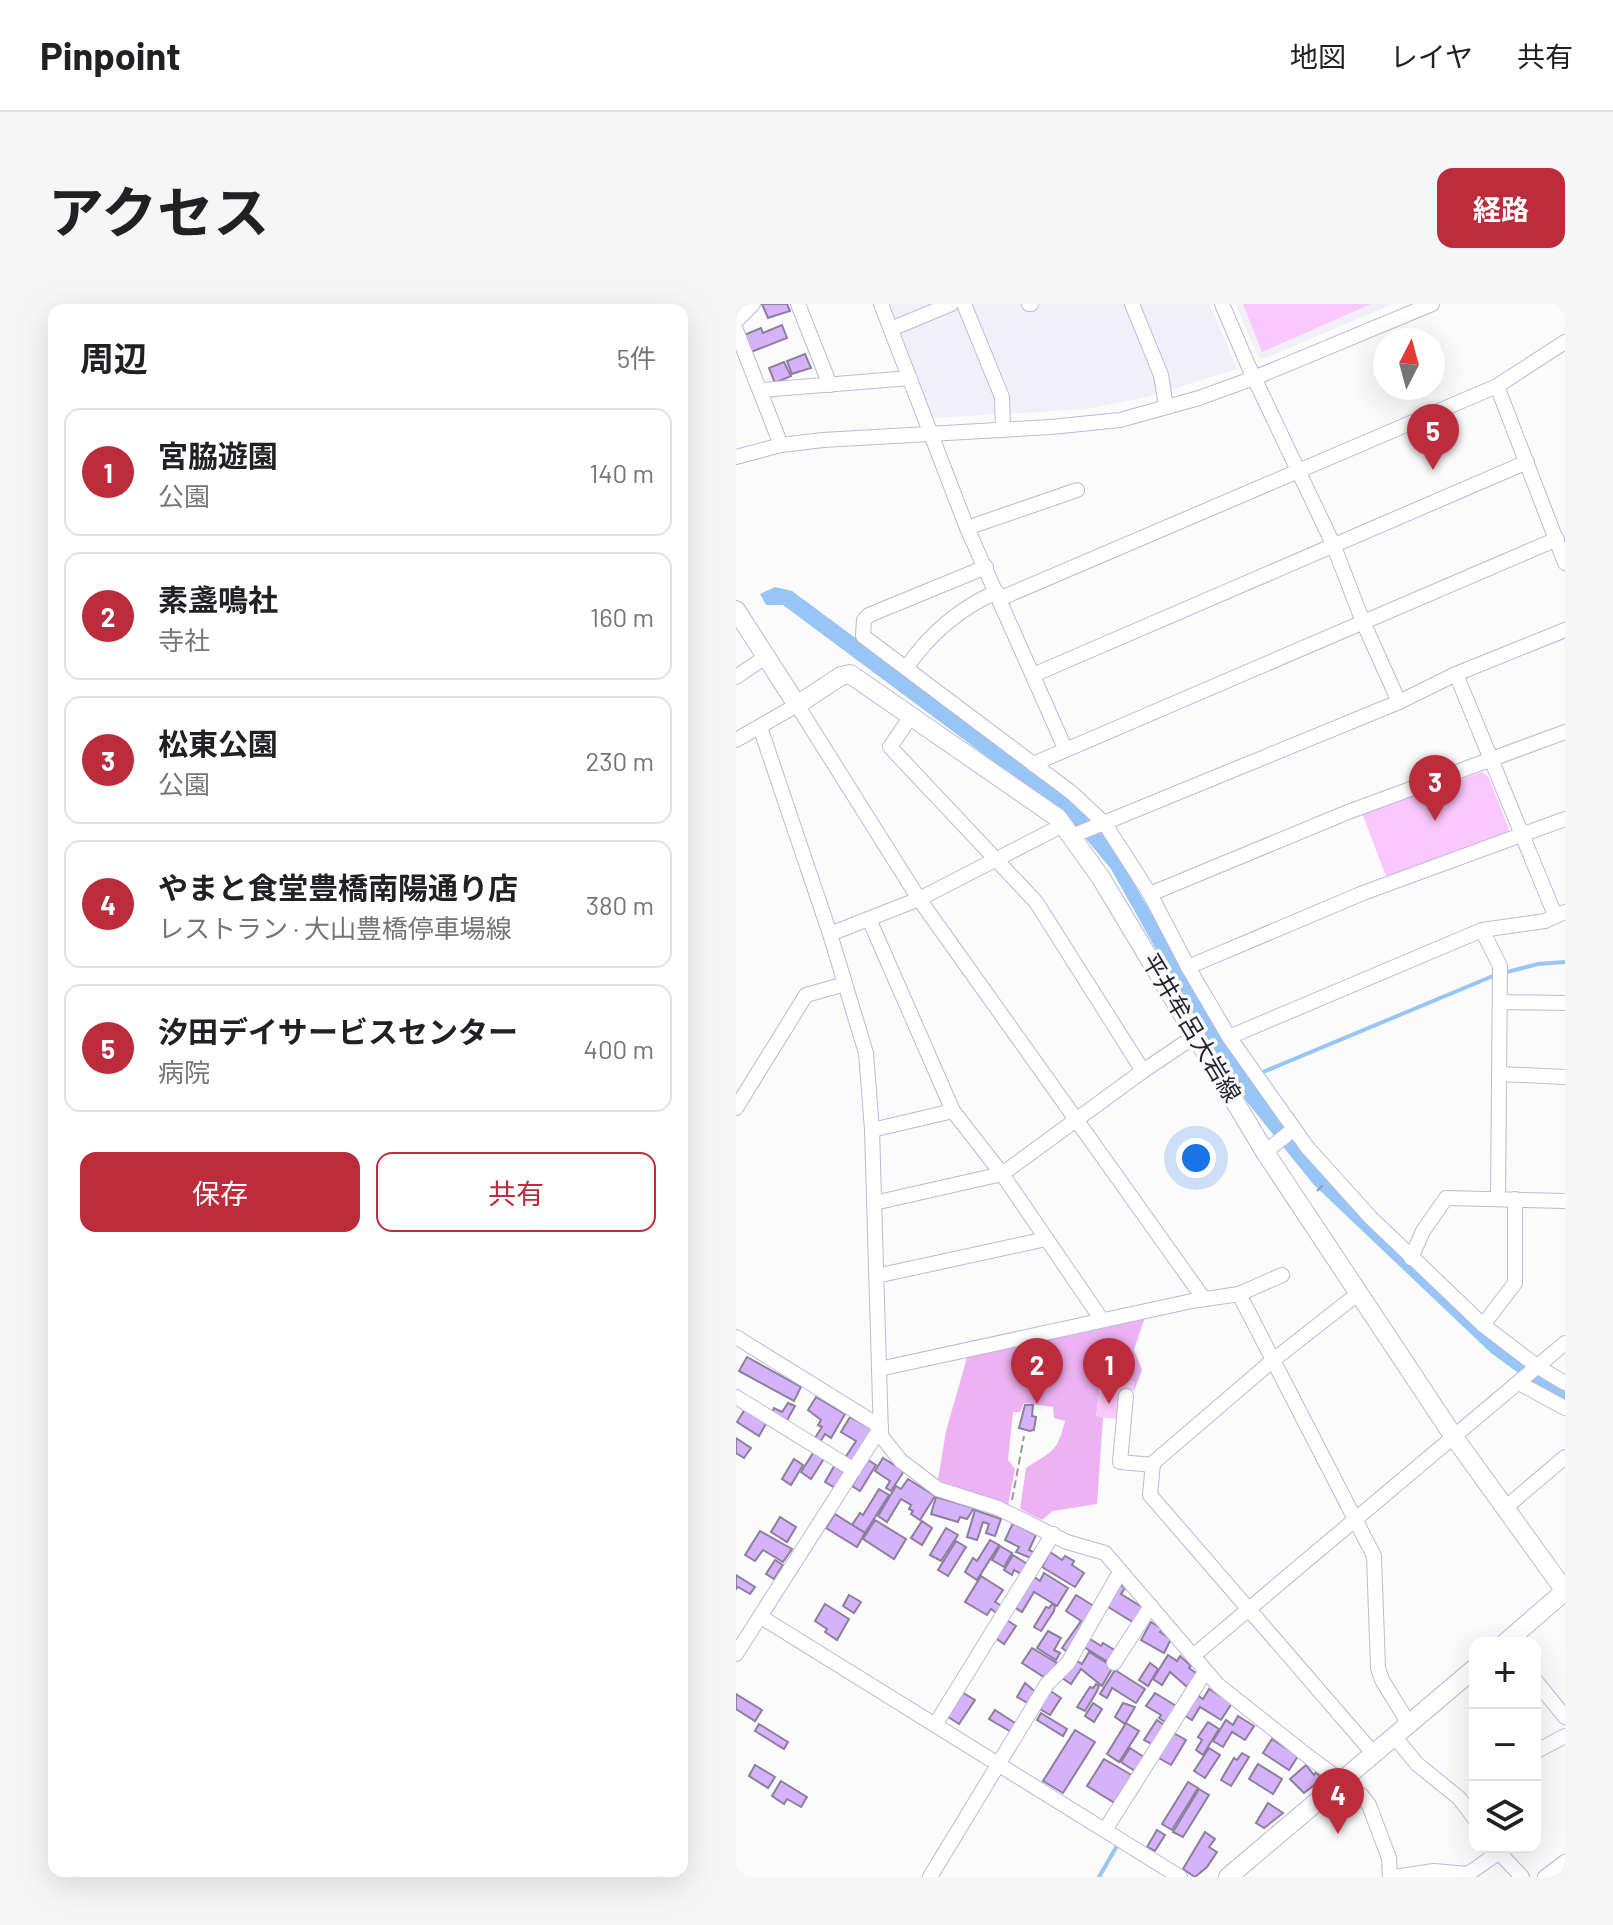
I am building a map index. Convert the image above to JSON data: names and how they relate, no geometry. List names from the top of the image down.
{
  "streets": {
    "main road": ["平井牟呂大岩線"]
  },
  "north": "top",
  "page": {
    "header": "Pinpoint",
    "nav": ["地図", "レイヤ", "共有"],
    "title": "アクセス",
    "buttons": [
      "経路",
      ["保存", "共有"]
    ],
    "heading": ["周辺", "5件"],
    "pins": [
      "5",
      "3",
      "1",
      "2",
      "4"
    ],
    "list": [
      {
        "mark": "1",
        "name": "宮脇遊園",
        "note": "公園",
        "value": "140 m"
      },
      {
        "mark": "2",
        "name": "素盞鳴社",
        "note": "寺社",
        "value": "160 m"
      },
      {
        "mark": "3",
        "name": "松東公園",
        "note": "公園",
        "value": "230 m"
      },
      {
        "mark": "4",
        "name": "やまと食堂豊橋南陽通り店",
        "note": "レストラン · 大山豊橋停車場線",
        "value": "380 m"
      },
      {
        "mark": "5",
        "name": "汐田デイサービスセンター",
        "note": "病院",
        "value": "400 m"
      }
    ],
    "map_buttons": ["+", "−"]
  }
}
